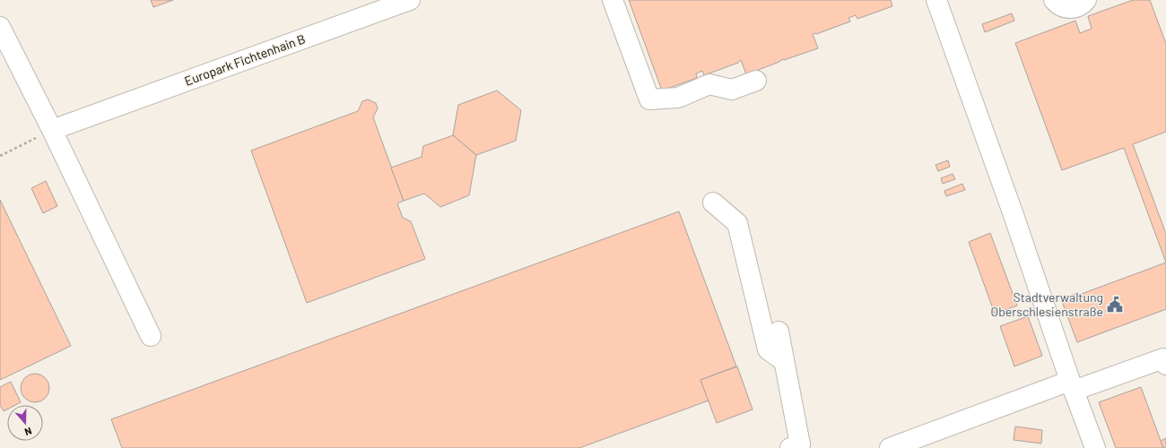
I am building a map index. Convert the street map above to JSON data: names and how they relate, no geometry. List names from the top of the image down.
{
  "streets": {
    "street": ["Europark Fichtenhain B"]
  },
  "places": {
    "public building": ["Stadtverwaltung Oberschlesienstraße"]
  },
  "north": "bottom"
}
